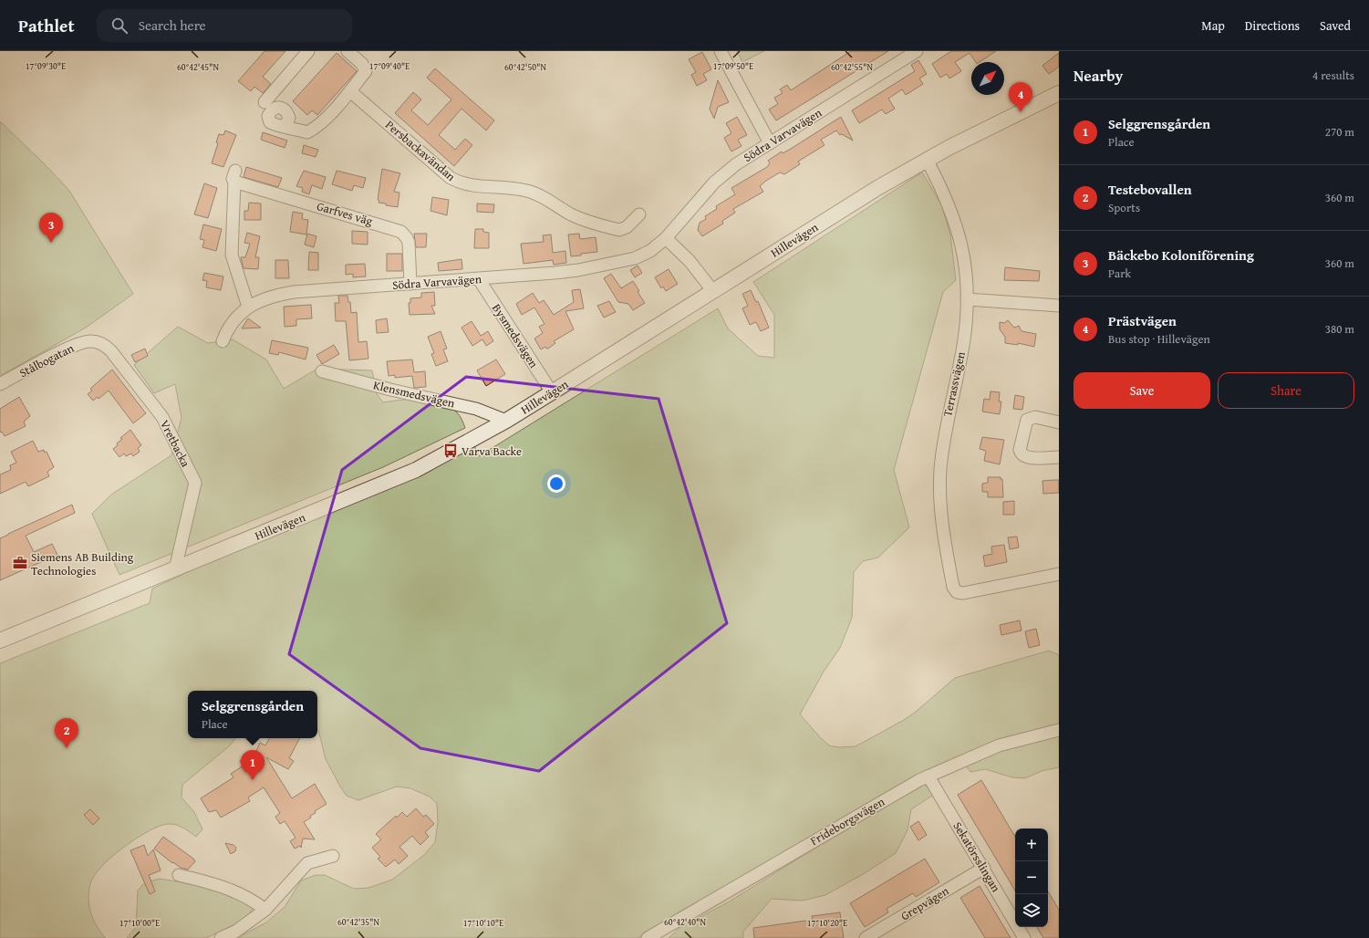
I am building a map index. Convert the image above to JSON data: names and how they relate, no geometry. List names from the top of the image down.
{
  "streets": {
    "street": [
      "Södra Varvavägen",
      "Persbackavändan",
      "Garfves väg",
      "Hillevägen",
      "Bysmedsvägen",
      "Stålbogatan",
      "Terrassvägen",
      "Klensmedsvägen",
      "Vretbacka",
      "Frideborgsvägen",
      "Sekatörsslingan",
      "Grepvägen"
    ]
  },
  "crossings": [
    ["Södra Varvavägen", "Garfves väg"],
    ["Södra Varvavägen", "Bysmedsvägen"],
    ["Hillevägen", "Bysmedsvägen"],
    ["Hillevägen", "Terrassvägen"],
    ["Hillevägen", "Klensmedsvägen"],
    ["Hillevägen", "Vretbacka"],
    ["Stålbogatan", "Vretbacka"],
    ["Frideborgsvägen", "Sekatörsslingan"],
    ["Sekatörsslingan", "Grepvägen"]
  ],
  "places": {
    "bus stop": ["Varva Backe"],
    "office": ["Siemens AB Building Technologies"]
  },
  "north": "top right",
  "page": {
    "header": "Pathlet",
    "search": "Search here",
    "nav": ["Map", "Directions", "Saved"],
    "heading": ["Nearby", "4 results"],
    "pins": [
      "4",
      "3",
      "2",
      "1"
    ],
    "list": [
      {
        "mark": "1",
        "name": "Selggrensgården",
        "note": "Place",
        "value": "270 m"
      },
      {
        "mark": "2",
        "name": "Testebovallen",
        "note": "Sports",
        "value": "360 m"
      },
      {
        "mark": "3",
        "name": "Bäckebo Koloniförening",
        "note": "Park",
        "value": "360 m"
      },
      {
        "mark": "4",
        "name": "Prästvägen",
        "note": "Bus stop · Hillevägen",
        "value": "380 m"
      }
    ],
    "buttons": ["Save", "Share"],
    "popup": ["Selggrensgården", "Place"],
    "map_buttons": ["+", "−"]
  },
  "coordinates": [
    "17°09'30\"E",
    "17°09'40\"E",
    "17°09'50\"E",
    "60°42'50\"N",
    "60°42'55\"N",
    "60°42'45\"N",
    "60°42'35\"N",
    "60°42'40\"N",
    "17°10'00\"E",
    "17°10'10\"E",
    "17°10'20\"E"
  ]
}
